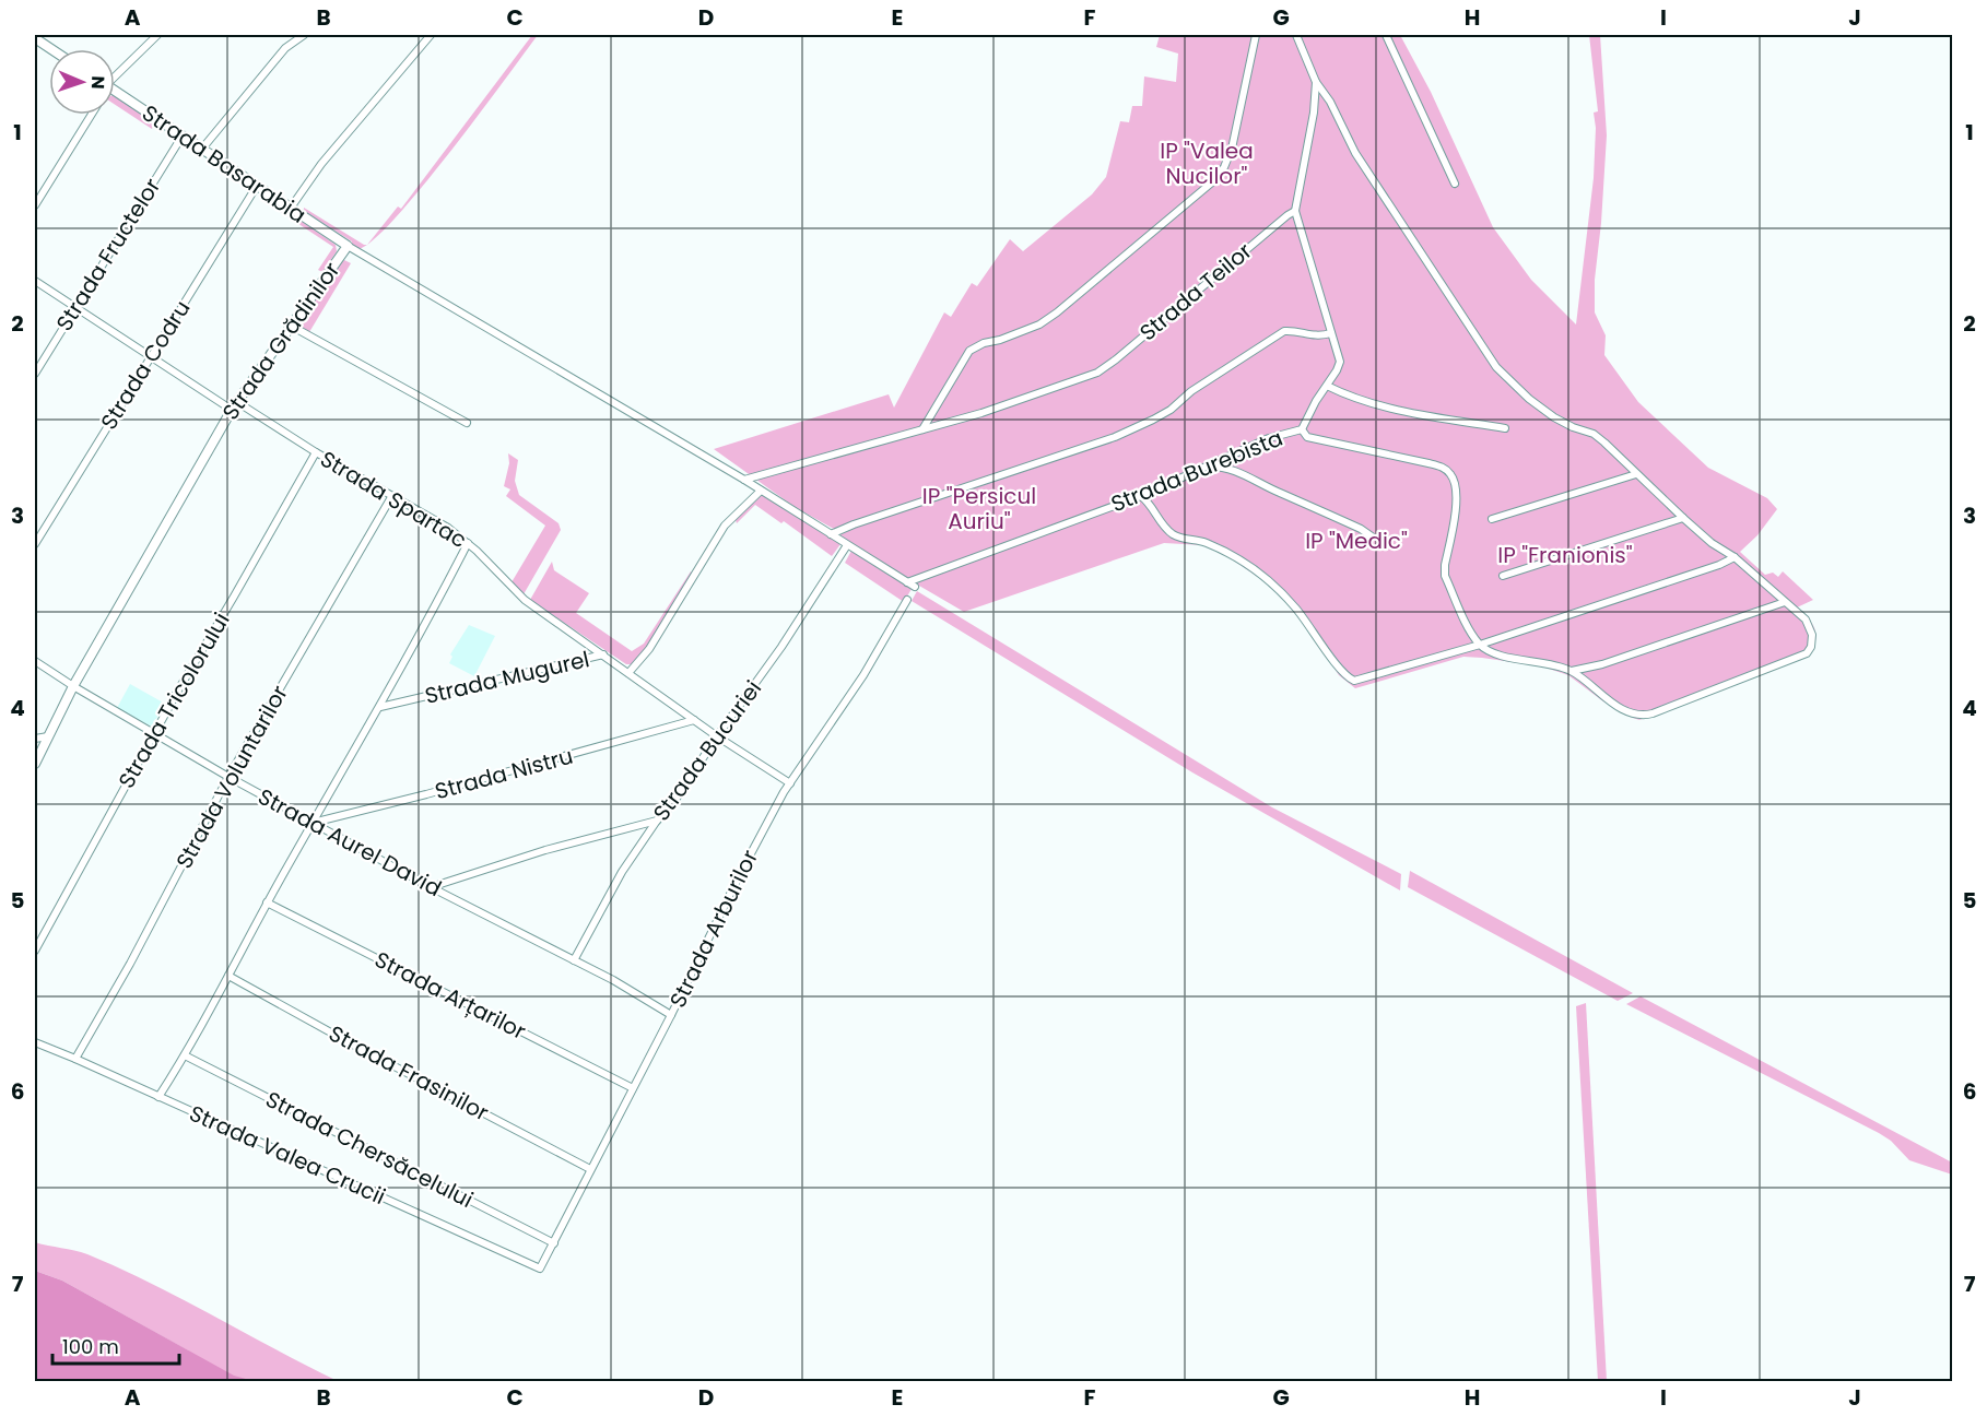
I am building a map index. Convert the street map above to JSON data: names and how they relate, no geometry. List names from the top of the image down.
{
  "streets": {
    "street": [
      "Strada Basarabia",
      "Strada Fructelor",
      "Strada Teilor",
      "Strada Grădinilor",
      "Strada Codru",
      "Strada Burebista",
      "Strada Spartac",
      "Strada Mugurel",
      "Strada Tricolorului",
      "Strada Bucuriei",
      "Strada Nistru",
      "Strada Voluntarilor",
      "Strada Aurel David",
      "Strada Arburilor",
      "Strada Arțarilor",
      "Strada Frasinilor",
      "Strada Chersăcelului",
      "Strada Valea Crucii"
    ]
  },
  "crossings": [
    ["Strada Basarabia", "Strada Fructelor"],
    ["Strada Basarabia", "Strada Grădinilor"],
    ["Strada Basarabia", "Strada Codru"],
    ["Strada Teilor", "Strada Grădinilor"],
    ["Strada Teilor", "Strada Burebista"],
    ["Strada Grădinilor", "Strada Burebista"],
    ["Strada Grădinilor", "Strada Spartac"],
    ["Strada Grădinilor", "Strada Bucuriei"],
    ["Strada Grădinilor", "Strada Aurel David"],
    ["Strada Spartac", "Strada Mugurel"],
    ["Strada Spartac", "Strada Tricolorului"],
    ["Strada Spartac", "Strada Voluntarilor"],
    ["Strada Mugurel", "Strada Bucuriei"],
    ["Strada Mugurel", "Strada Nistru"],
    ["Strada Mugurel", "Strada Arburilor"],
    ["Strada Tricolorului", "Strada Aurel David"],
    ["Strada Bucuriei", "Strada Aurel David"],
    ["Strada Nistru", "Strada Aurel David"],
    ["Strada Voluntarilor", "Strada Aurel David"],
    ["Strada Voluntarilor", "Strada Valea Crucii"],
    ["Strada Aurel David", "Strada Arburilor"],
    ["Strada Arburilor", "Strada Arțarilor"],
    ["Strada Arburilor", "Strada Frasinilor"],
    ["Strada Arburilor", "Strada Chersăcelului"],
    ["Strada Arburilor", "Strada Valea Crucii"]
  ],
  "parks": [
    "IP \"Valea Nucilor\"",
    "IP \"Persicul Auriu\"",
    "IP \"Medic\"",
    "IP \"Franionis\""
  ],
  "scale_bar": "100 m",
  "north": "right",
  "grid": {
    "columns": [
      "A",
      "B",
      "C",
      "D",
      "E",
      "F",
      "G",
      "H",
      "I",
      "J"
    ],
    "rows": [
      "1",
      "2",
      "3",
      "4",
      "5",
      "6",
      "7"
    ]
  }
}
